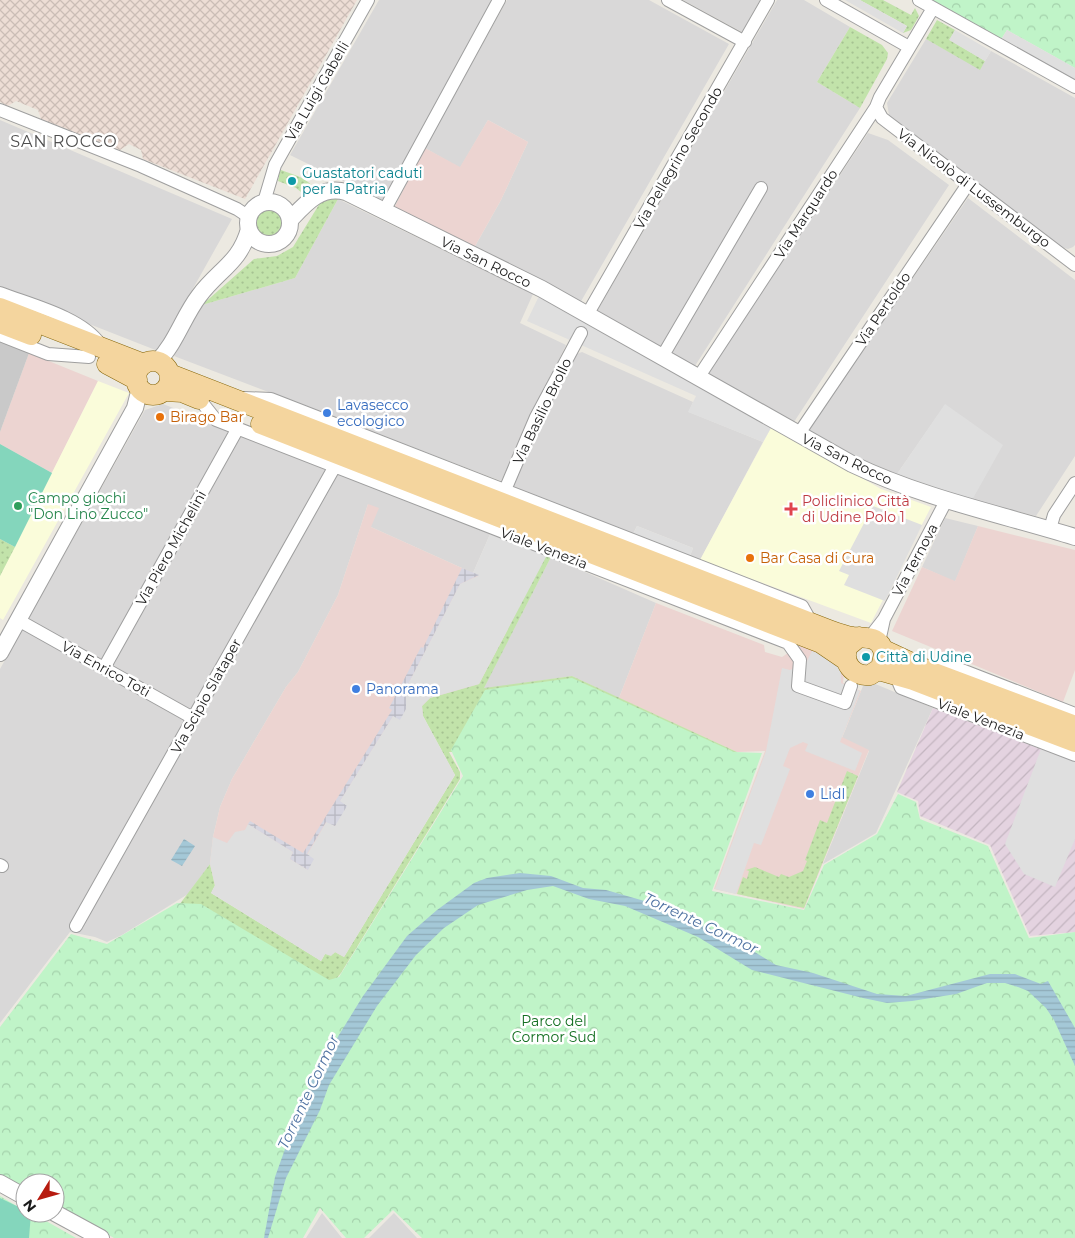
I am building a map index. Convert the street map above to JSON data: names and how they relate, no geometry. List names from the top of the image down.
{
  "streets": {
    "main road": ["Viale Venezia"],
    "street": [
      "Via Luigi Gabelli",
      "Via Pellegrino Secondo",
      "Via Nicolò di Lussemburgo",
      "Via Marquardo",
      "Via San Rocco",
      "Via Pertoldo",
      "Via Basilio Brollo",
      "Via Piero Michelini",
      "Via Ternova",
      "Via Enrico Toti",
      "Via Scipio Slataper"
    ]
  },
  "crossings": [
    ["Via Luigi Gabelli", "Via San Rocco"],
    ["Via Pellegrino Secondo", "Via San Rocco"],
    ["Via Nicolò di Lussemburgo", "Via Marquardo"],
    ["Via Nicolò di Lussemburgo", "Via Pertoldo"],
    ["Via Marquardo", "Via San Rocco"],
    ["Via San Rocco", "Via Pertoldo"],
    ["Via San Rocco", "Via Ternova"],
    ["Via Basilio Brollo", "Viale Venezia"],
    ["Via Piero Michelini", "Viale Venezia"],
    ["Via Piero Michelini", "Via Enrico Toti"],
    ["Viale Venezia", "Via Ternova"],
    ["Viale Venezia", "Via Scipio Slataper"],
    ["Via Enrico Toti", "Via Scipio Slataper"]
  ],
  "districts": ["SAN ROCCO"],
  "water": ["Torrente Cormor"],
  "parks": ["Parco del Cormor Sud"],
  "places": {
    "other": [
      "Guastatori caduti per la Patria",
      "Lavasecco ecologico",
      "Birago Bar",
      "Campo giochi \"Don Lino Zucco\"",
      "Bar Casa di Cura",
      "Città di Udine",
      "Panorama",
      "Lidl"
    ],
    "health": ["Policlinico Città di Udine Polo 1"]
  },
  "north": "bottom left"
}
